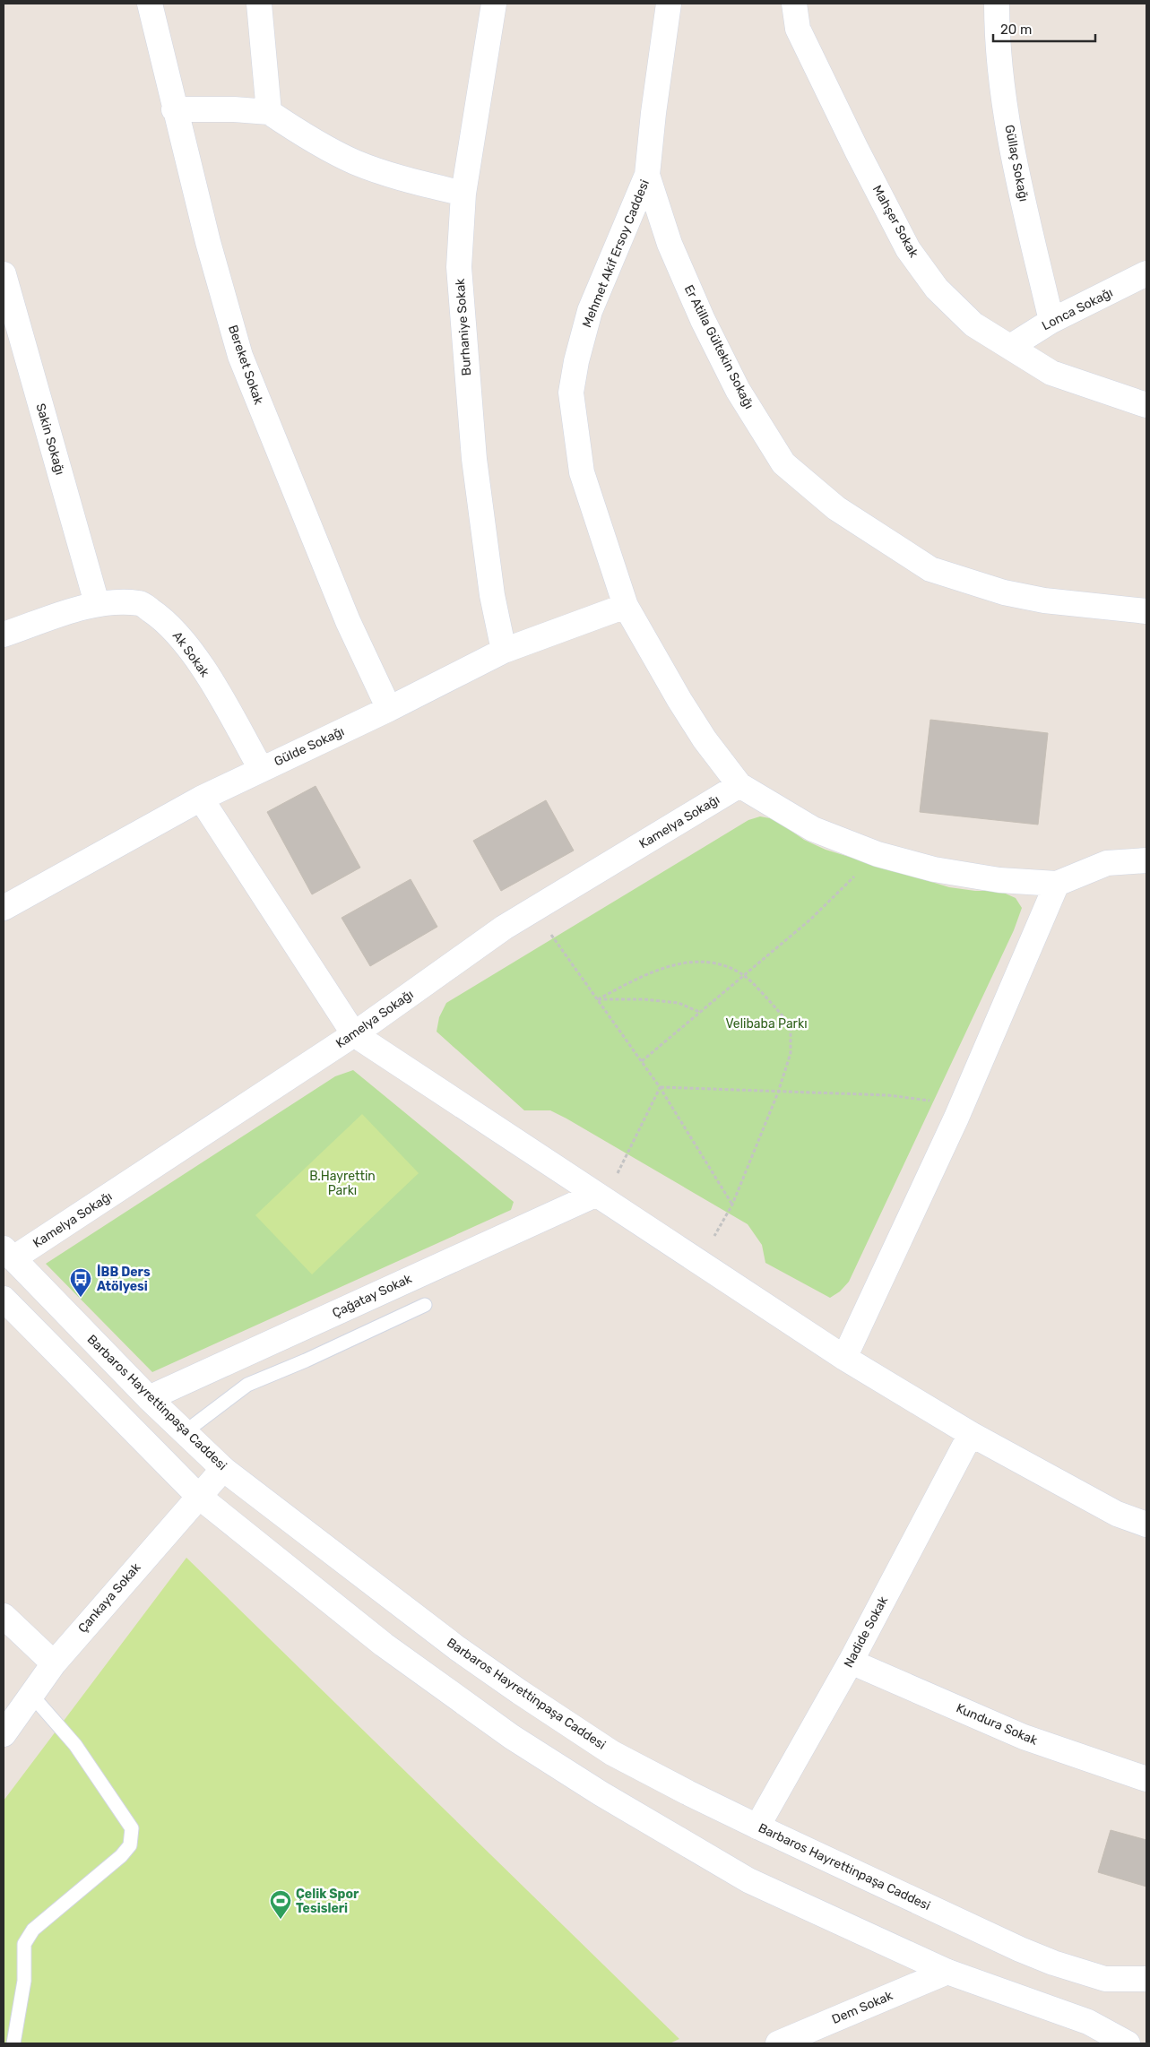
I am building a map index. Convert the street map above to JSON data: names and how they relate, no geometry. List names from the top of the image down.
{
  "streets": {
    "street": [
      "Güllaç Sokağı",
      "Mahşer Sokak",
      "Mehmet Akif Ersoy Caddesi",
      "Lonca Sokağı",
      "Burhaniye Sokak",
      "Er Atilla Gültekin Sokağı",
      "Bereket Sokak",
      "Sakin Sokağı",
      "Ak Sokak",
      "Gülde Sokağı",
      "Kamelya Sokağı",
      "Çağatay Sokak",
      "Barbaros Hayrettinpaşa Caddesi",
      "Çankaya Sokak",
      "Nadide Sokak",
      "Kundura Sokak",
      "Dem Sokak"
    ]
  },
  "crossings": [
    ["Güllaç Sokağı", "Lonca Sokağı"],
    ["Mahşer Sokak", "Lonca Sokağı"],
    ["Mehmet Akif Ersoy Caddesi", "Er Atilla Gültekin Sokağı"],
    ["Mehmet Akif Ersoy Caddesi", "Gülde Sokağı"],
    ["Mehmet Akif Ersoy Caddesi", "Kamelya Sokağı"],
    ["Burhaniye Sokak", "Gülde Sokağı"],
    ["Bereket Sokak", "Gülde Sokağı"],
    ["Sakin Sokağı", "Ak Sokak"],
    ["Ak Sokak", "Gülde Sokağı"],
    ["Kamelya Sokağı", "Barbaros Hayrettinpaşa Caddesi"],
    ["Çağatay Sokak", "Barbaros Hayrettinpaşa Caddesi"],
    ["Barbaros Hayrettinpaşa Caddesi", "Çankaya Sokak"],
    ["Barbaros Hayrettinpaşa Caddesi", "Nadide Sokak"],
    ["Nadide Sokak", "Kundura Sokak"]
  ],
  "parks": ["Velibaba Parkı", "B.Hayrettin Parkı"],
  "places": {
    "bus stop": ["İBB Ders Atölyesi"],
    "sports": ["Çelik Spor Tesisleri"]
  },
  "scale_bar": "20 m"
}
